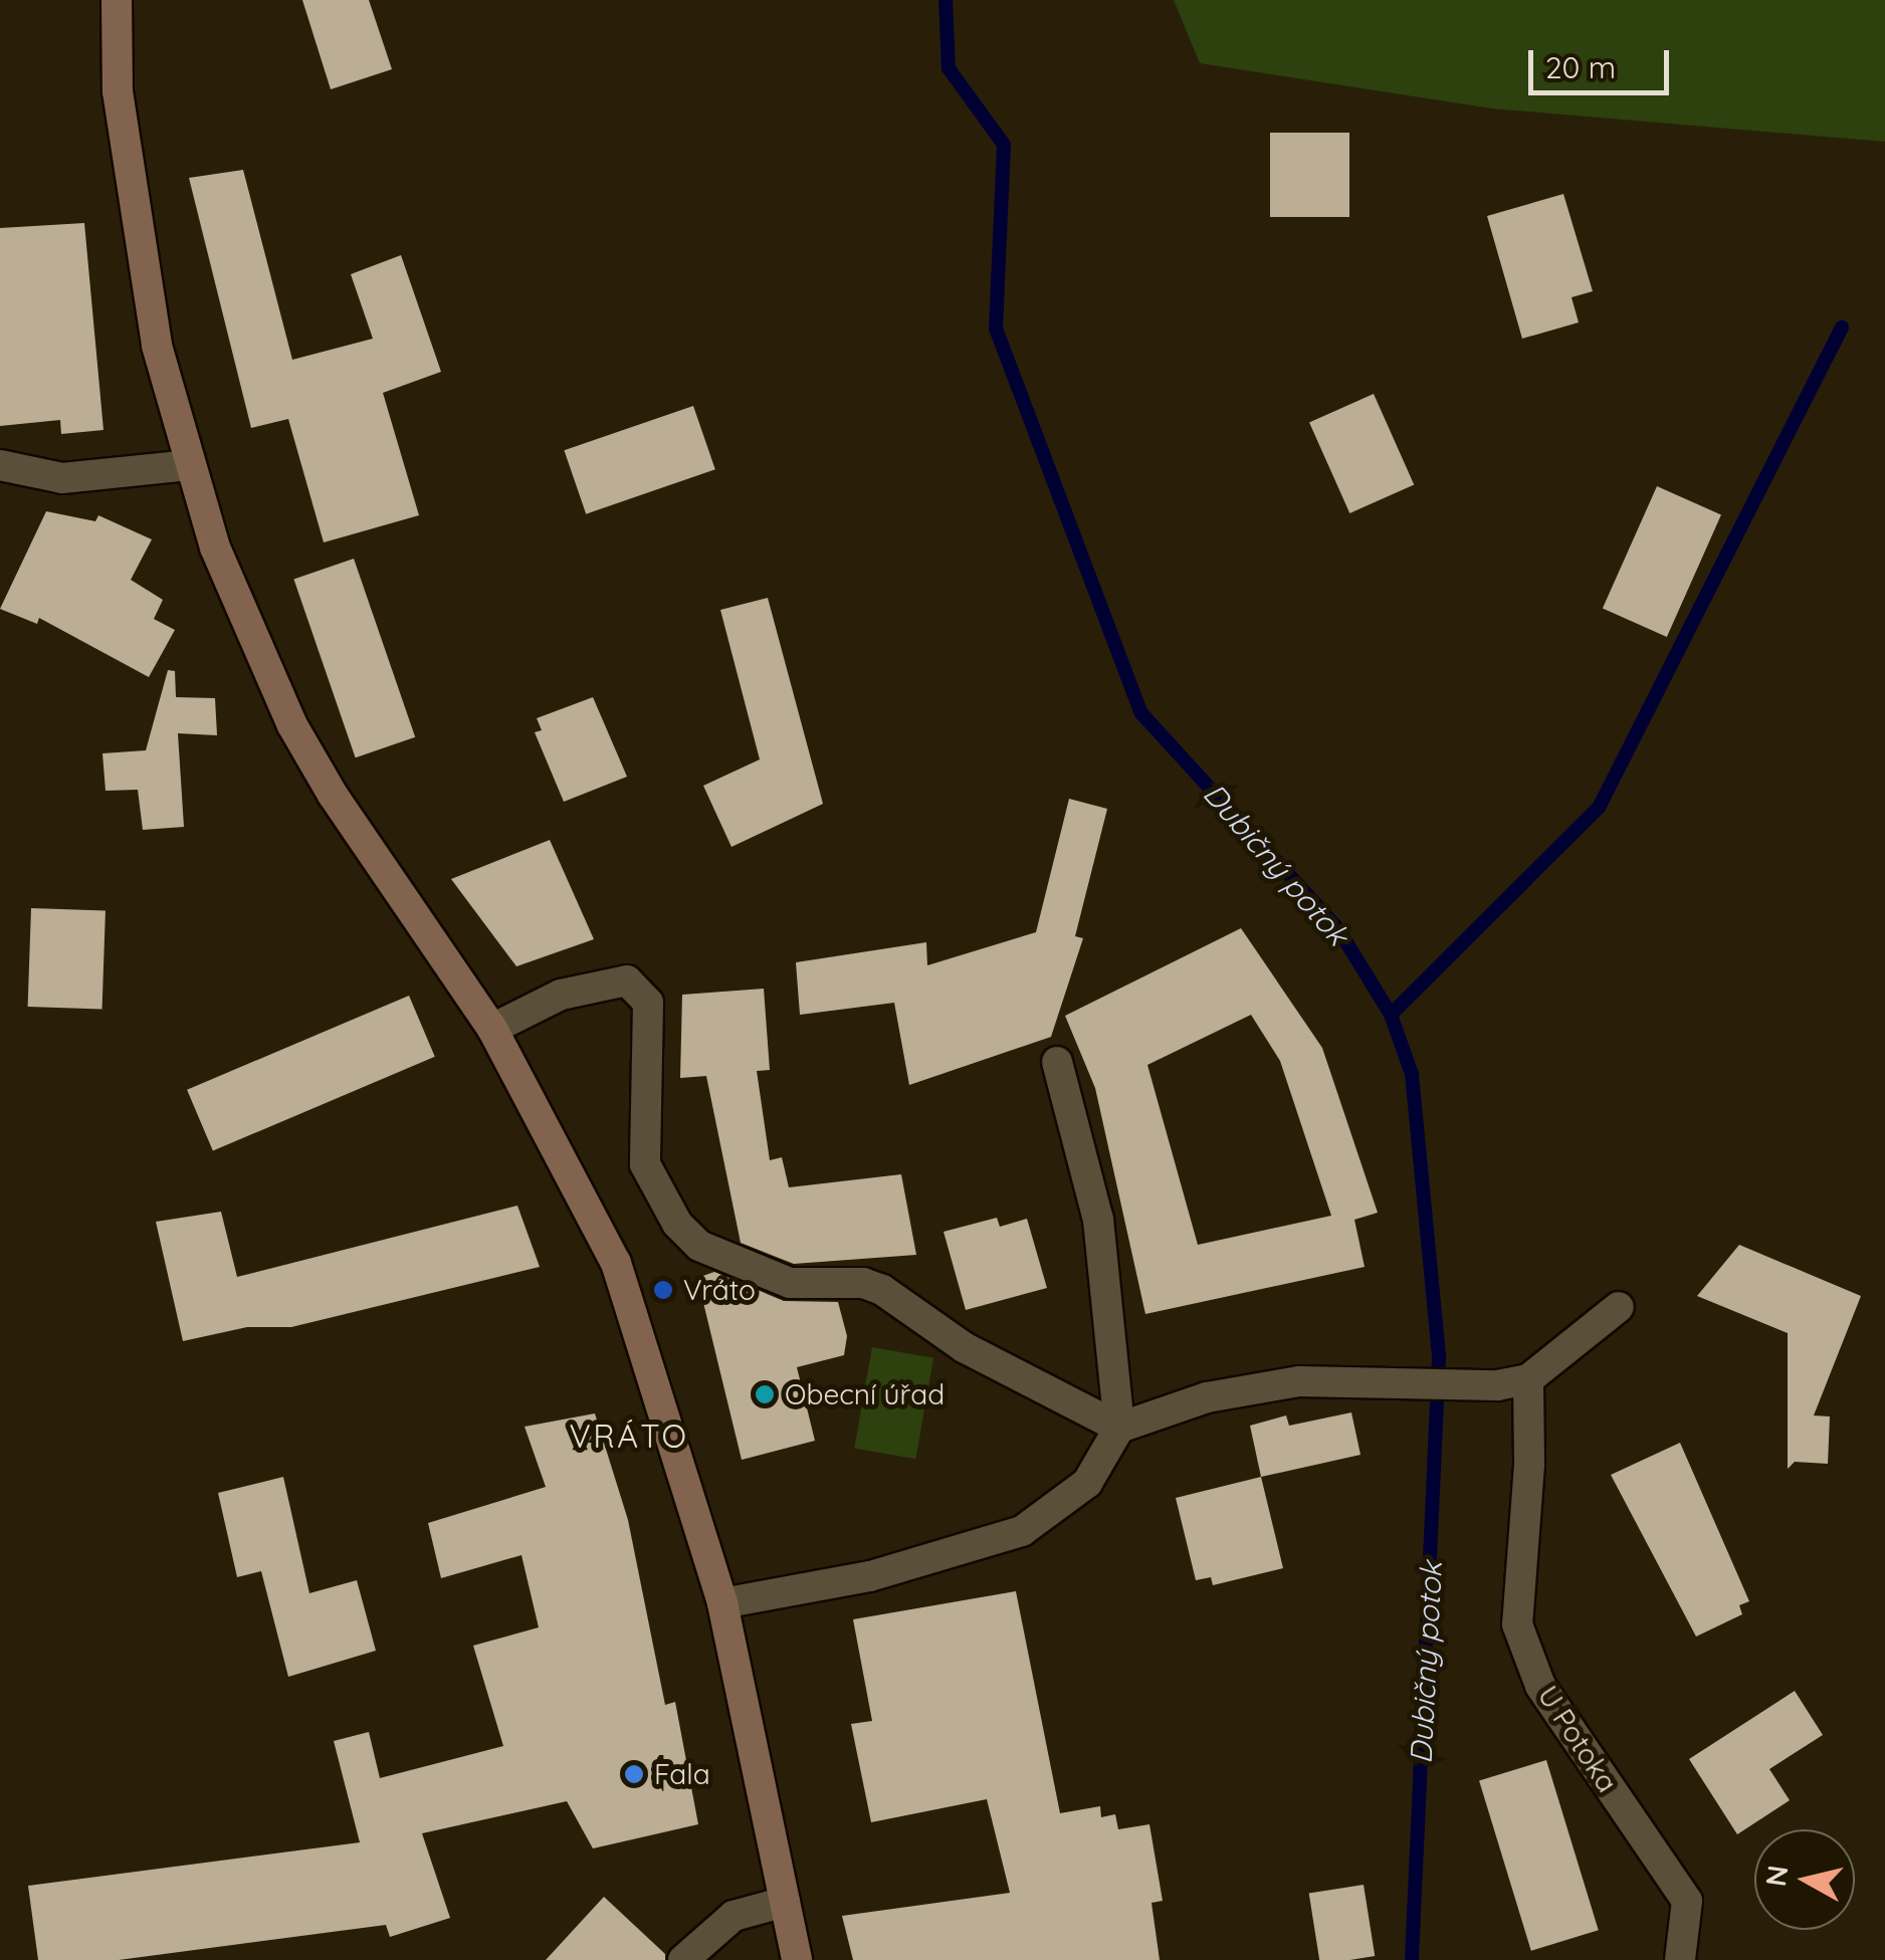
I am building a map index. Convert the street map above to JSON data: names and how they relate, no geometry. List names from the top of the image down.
{
  "streets": {
    "street": ["U Potoka"]
  },
  "districts": ["VRÁTO"],
  "water": ["Dubičný potok"],
  "places": ["Vráto", "Obecní úřad", "Fala"],
  "scale_bar": "20 m",
  "north": "left"
}
